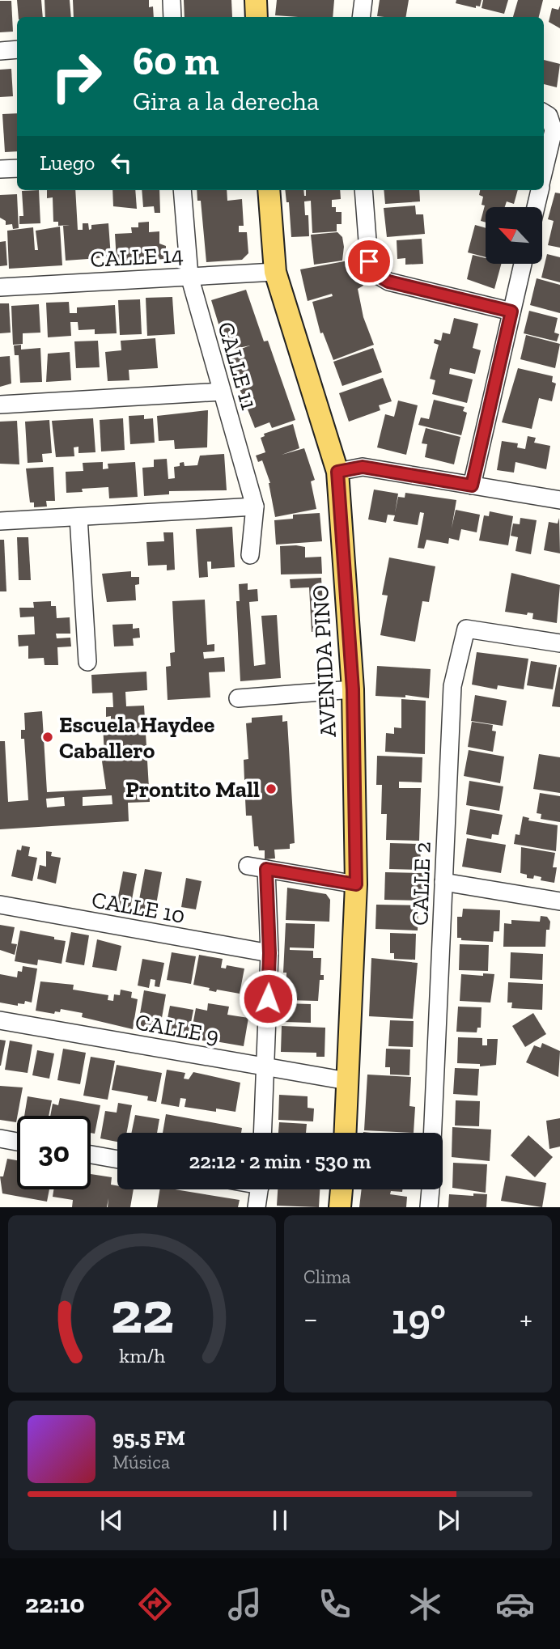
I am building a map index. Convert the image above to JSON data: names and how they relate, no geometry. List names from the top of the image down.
{
  "streets": {
    "main road": ["AVENIDA PINO"],
    "street": [
      "CALLE 14",
      "CALLE 11",
      "CALLE 2",
      "CALLE 10",
      "CALLE 9"
    ]
  },
  "crossings": [
    ["CALLE 14", "CALLE 11"],
    ["CALLE 14", "AVENIDA PINO"],
    ["AVENIDA PINO", "CALLE 9"]
  ],
  "places": ["Escuela Haydee Caballero", "Prontito Mall"],
  "north": "top left",
  "page": {
    "turn": ["60 m", "Gira a la derecha"],
    "then": "Luego",
    "limit": "30",
    "trip": "22:12 · 2 min · 530 m",
    "tile": "Clima",
    "heat": ["−", "19°", "+"],
    "song": ["95.5 FM", "Música"],
    "tabs": "22:10",
    "gauge": ["22", "km/h"]
  }
}
